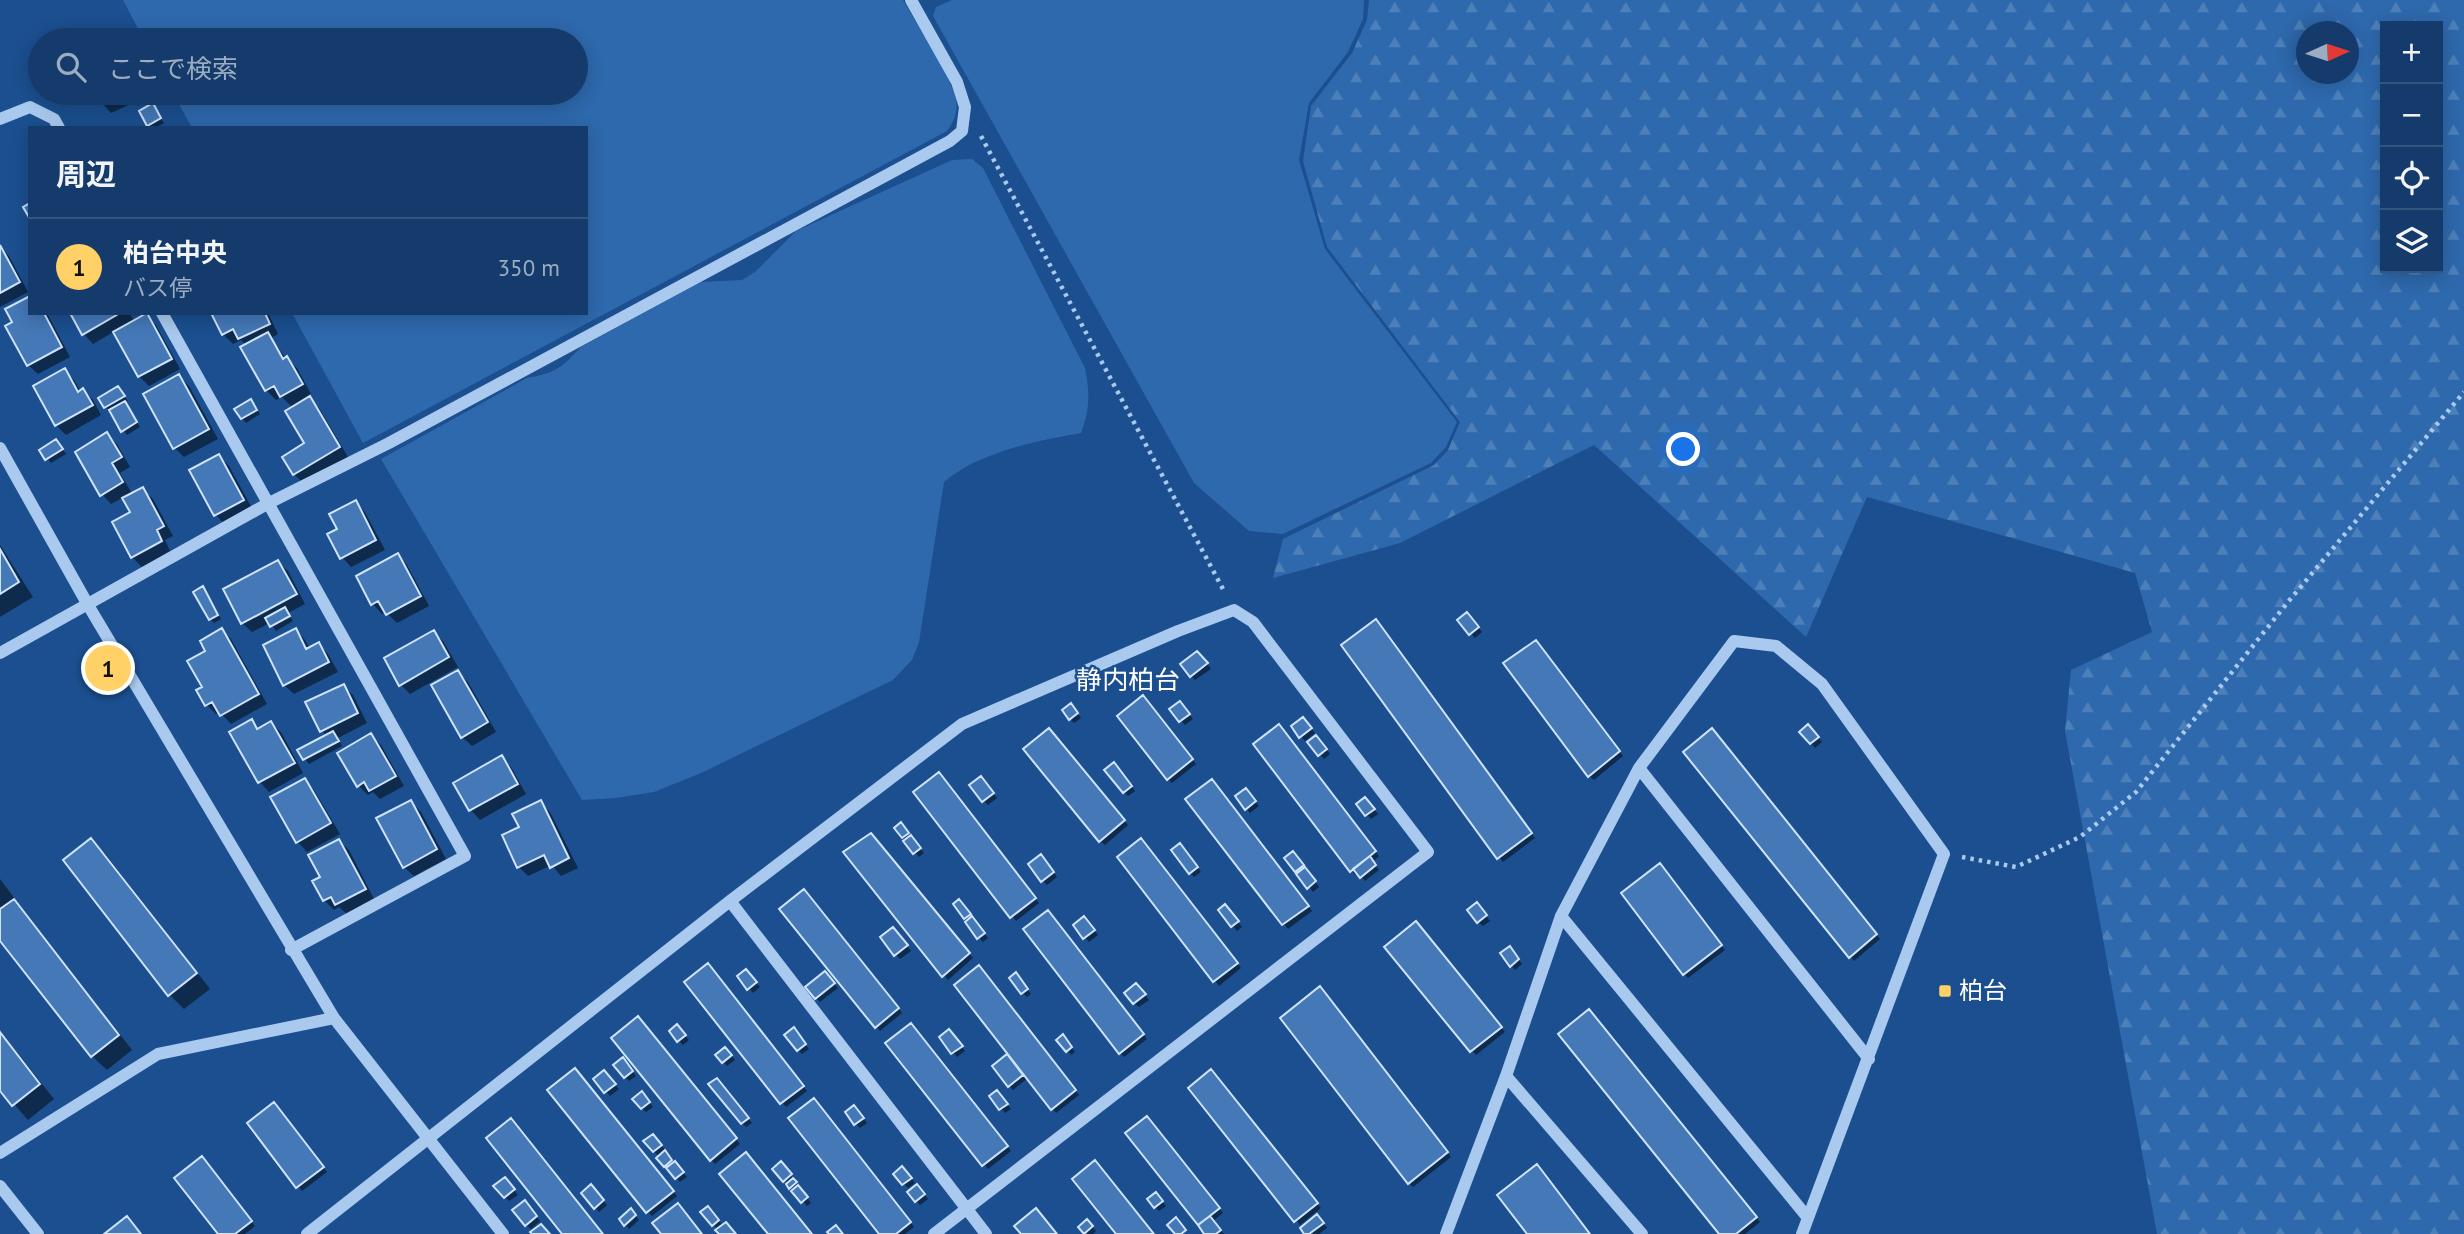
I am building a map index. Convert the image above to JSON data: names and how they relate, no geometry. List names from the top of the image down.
{
  "districts": ["静内柏台"],
  "places": {
    "transit": ["柏台"]
  },
  "north": "right",
  "page": {
    "map_buttons": ["+", "−"],
    "search": "ここで検索",
    "heading": "周辺",
    "list": [
      {
        "mark": "1",
        "name": "柏台中央",
        "note": "バス停",
        "value": "350 m"
      }
    ],
    "pins": "1"
  }
}
